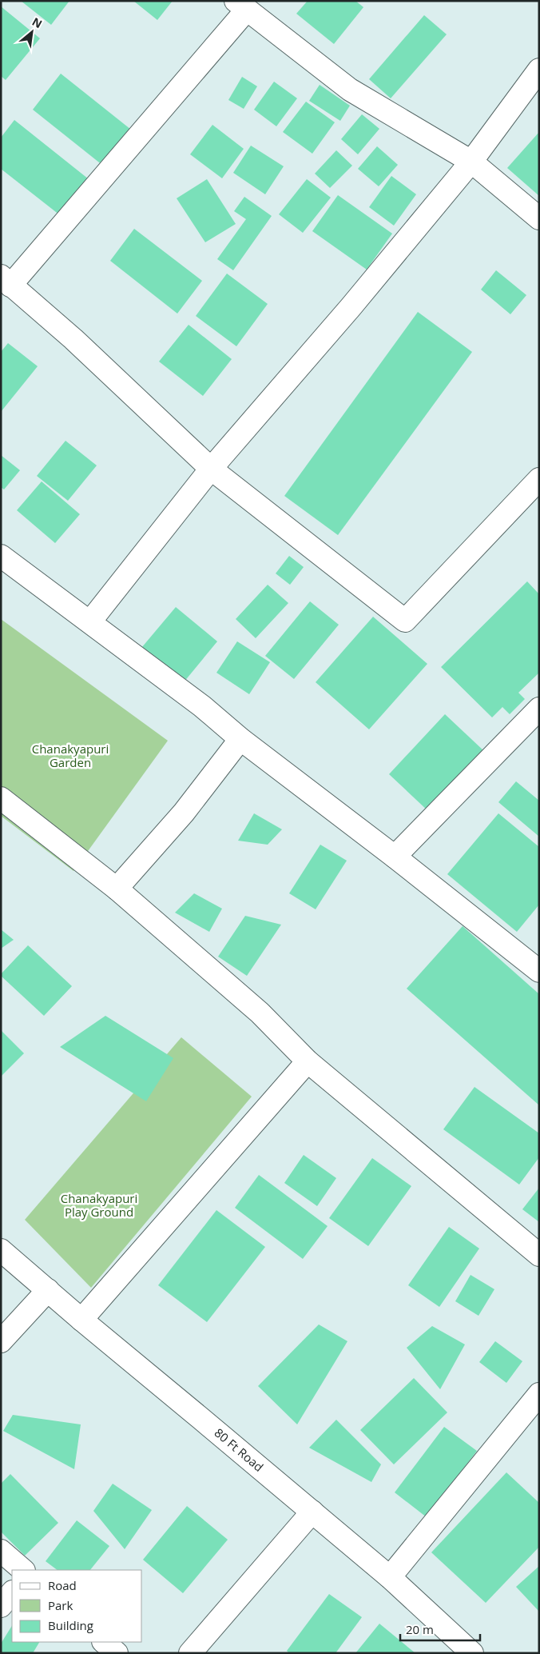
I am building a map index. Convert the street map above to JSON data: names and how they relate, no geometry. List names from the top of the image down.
{
  "streets": {
    "street": ["80 Ft Road"]
  },
  "parks": ["Chanakyapuri Garden", "Chanakyapuri Play Ground"],
  "legend": ["Road", "Park", "Building"],
  "scale_bar": "20 m",
  "north": "top right"
}
